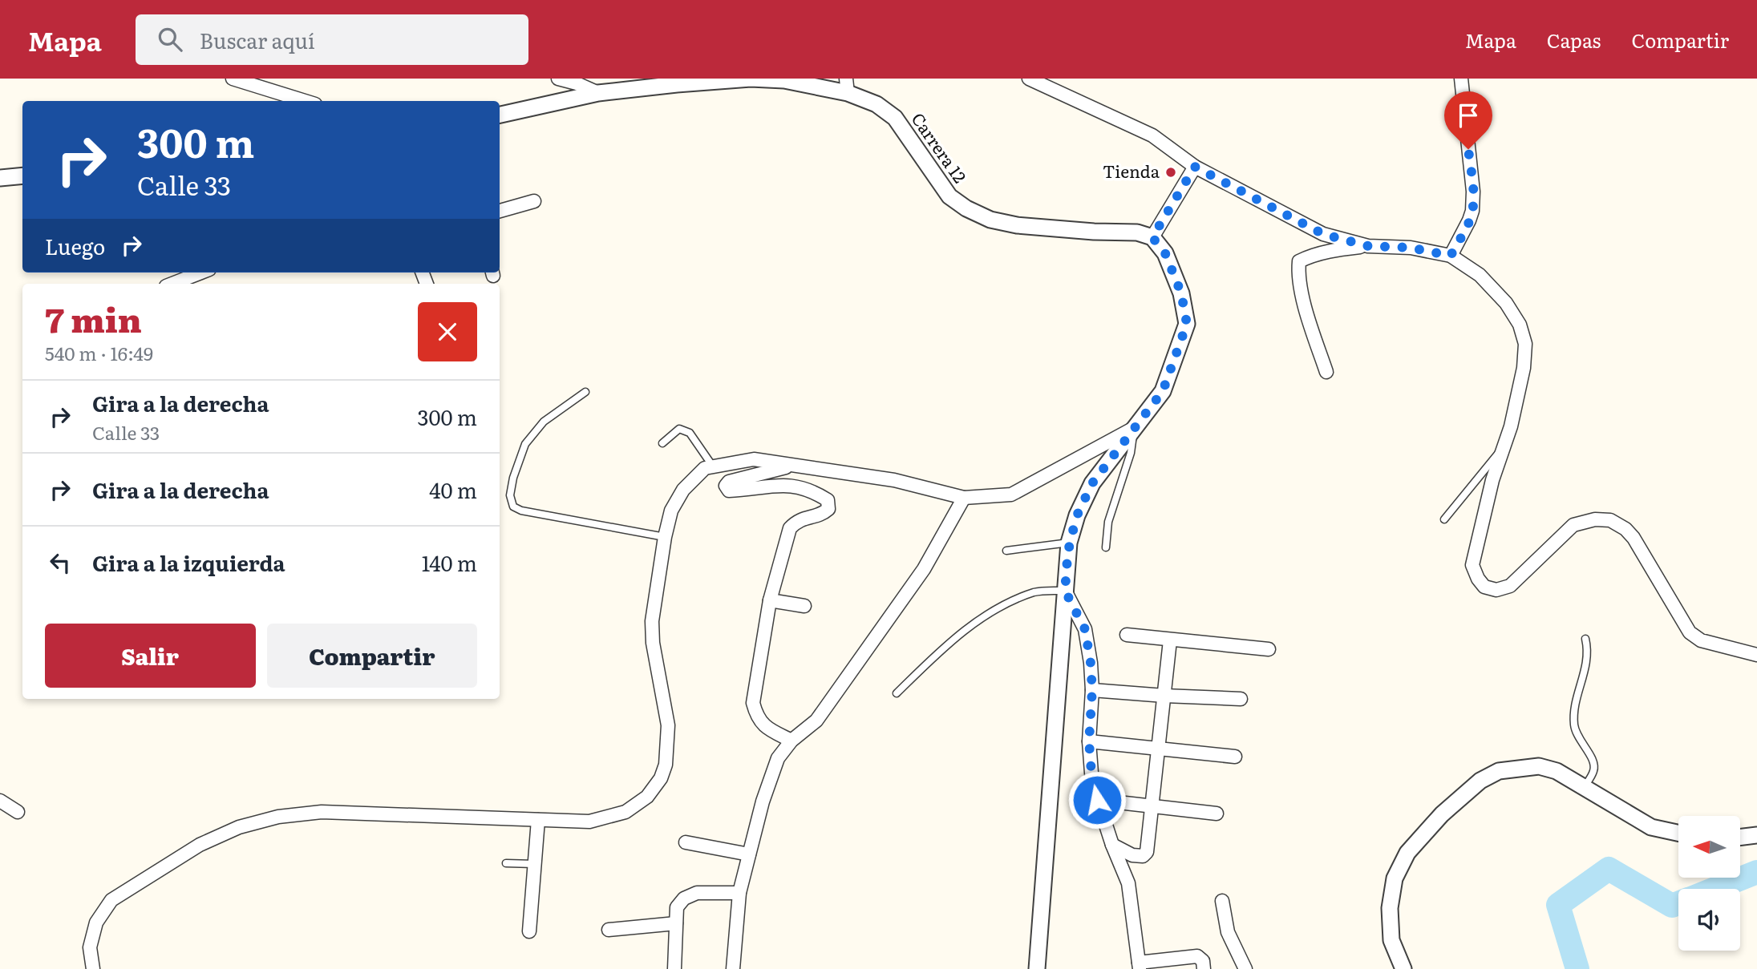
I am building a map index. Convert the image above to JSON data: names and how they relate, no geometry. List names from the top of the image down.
{
  "streets": {
    "street": ["Carrera 12"]
  },
  "places": ["Tienda"],
  "north": "left",
  "page": {
    "header": "Mapa",
    "search": "Buscar aquí",
    "nav": ["Mapa", "Capas", "Compartir"],
    "turn": ["300 m", "Calle 33"],
    "then": "Luego",
    "heading": ["7 min", "540 m · 16:49"],
    "list": [
      {
        "name": "Gira a la derecha",
        "note": "Calle 33",
        "value": "300 m"
      },
      {
        "name": "Gira a la derecha",
        "value": "40 m"
      },
      {
        "name": "Gira a la izquierda",
        "value": "140 m"
      }
    ],
    "buttons": ["Salir", "Compartir"]
  }
}
